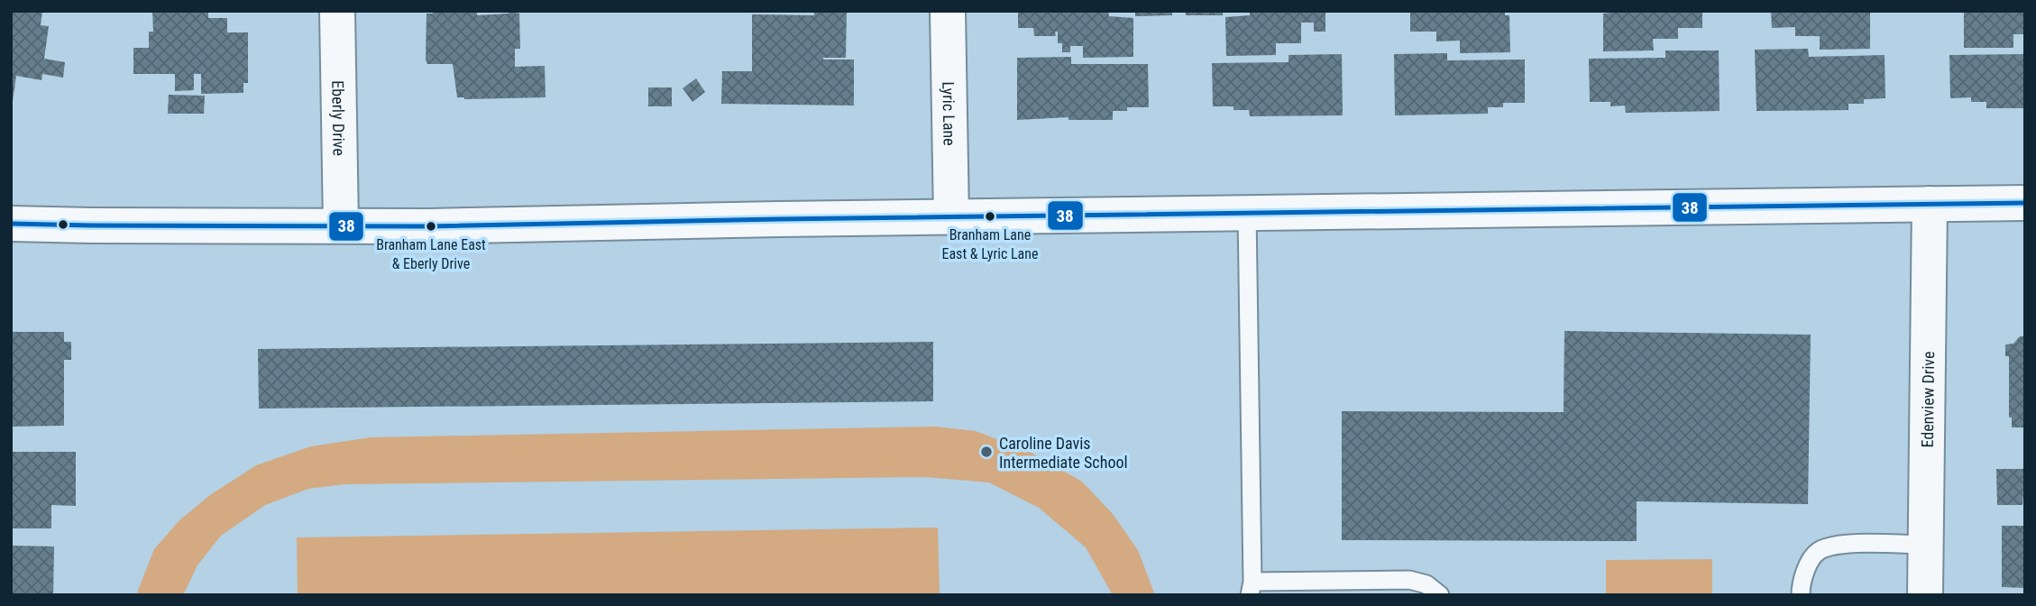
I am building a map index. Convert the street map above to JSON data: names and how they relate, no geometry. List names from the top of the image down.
{
  "streets": {
    "street": ["Lyric Lane", "Eberly Drive", "Edenview Drive"]
  },
  "places": ["Branham Lane East & Lyric Lane", "Branham Lane East & Eberly Drive", "Caroline Davis Intermediate School"],
  "lines": ["transit line 38"]
}
